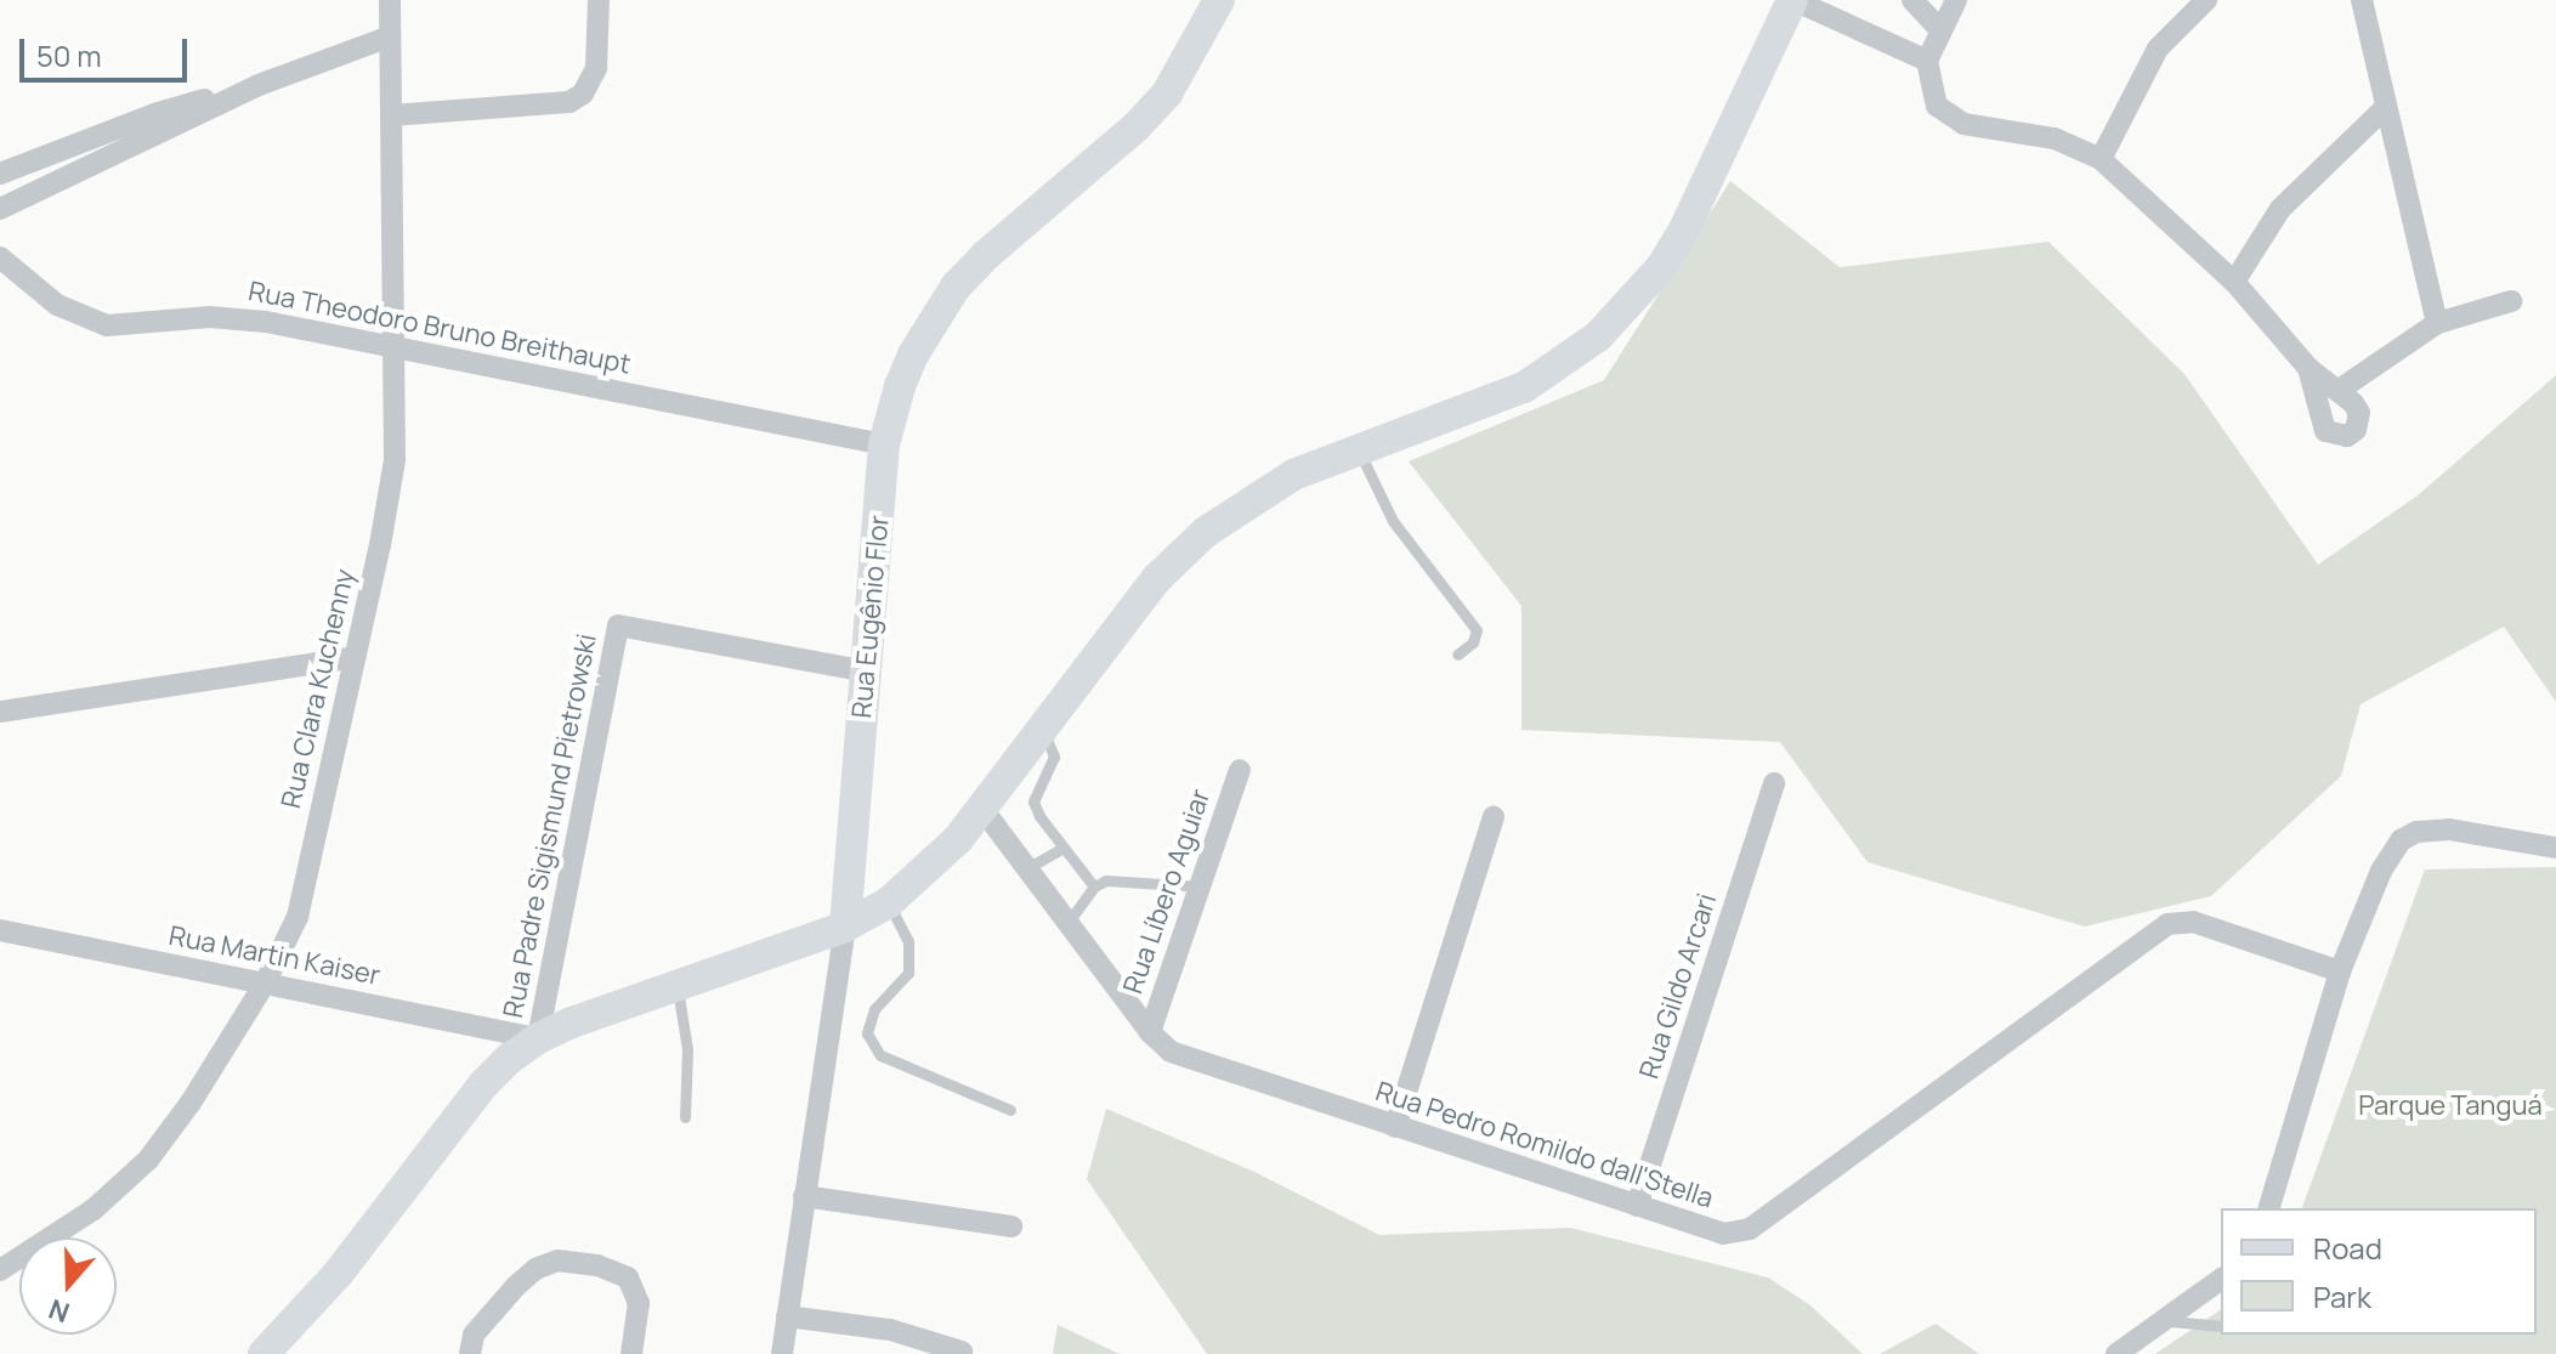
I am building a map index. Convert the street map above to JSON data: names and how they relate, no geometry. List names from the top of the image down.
{
  "streets": {
    "main road": ["Rua Eugênio Flor"],
    "street": [
      "Rua Theodoro Bruno Breithaupt",
      "Rua Clara Kuchenny",
      "Rua Padre Sigismund Pietrowski",
      "Rua Líbero Aguiar",
      "Rua Martin Kaiser",
      "Rua Gildo Arcari",
      "Rua Pedro Romildo dall'Stella"
    ]
  },
  "crossings": [
    ["Rua Theodoro Bruno Breithaupt", "Rua Eugênio Flor"],
    ["Rua Theodoro Bruno Breithaupt", "Rua Clara Kuchenny"],
    ["Rua Eugênio Flor", "Rua Padre Sigismund Pietrowski"],
    ["Rua Clara Kuchenny", "Rua Martin Kaiser"],
    ["Rua Padre Sigismund Pietrowski", "Rua Martin Kaiser"],
    ["Rua Líbero Aguiar", "Rua Pedro Romildo dall'Stella"],
    ["Rua Gildo Arcari", "Rua Pedro Romildo dall'Stella"]
  ],
  "parks": ["Parque Tanguá"],
  "legend": ["Road", "Park"],
  "scale_bar": "50 m",
  "north": "bottom"
}
